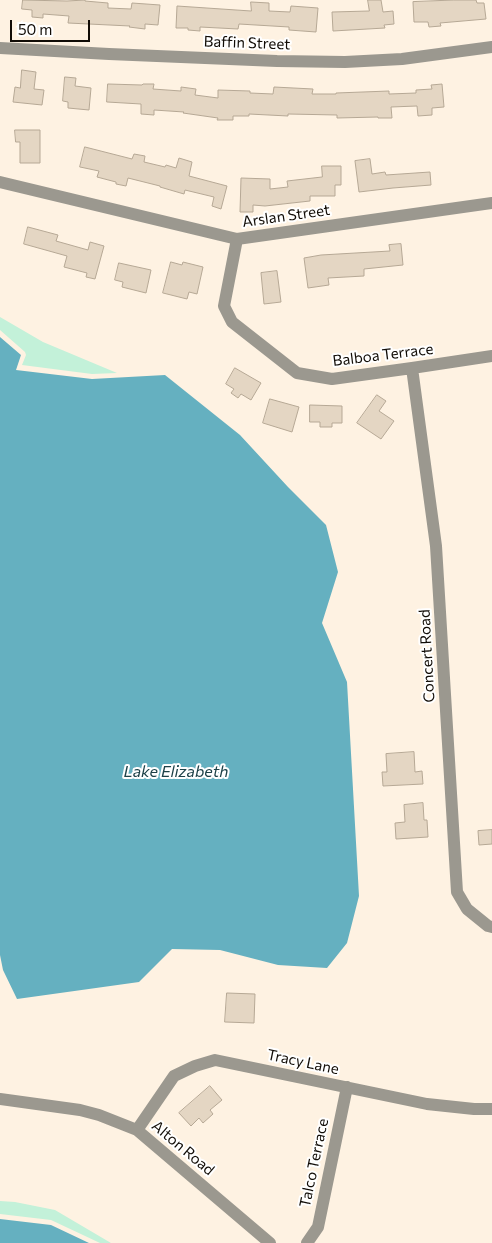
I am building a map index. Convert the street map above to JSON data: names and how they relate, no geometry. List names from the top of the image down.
{
  "streets": {
    "street": [
      "Baffin Street",
      "Arslan Street",
      "Balboa Terrace",
      "Concert Road",
      "Tracy Lane",
      "Alton Road",
      "Talco Terrace"
    ]
  },
  "crossings": [
    ["Arslan Street", "Balboa Terrace"],
    ["Balboa Terrace", "Concert Road"],
    ["Tracy Lane", "Alton Road"],
    ["Tracy Lane", "Talco Terrace"]
  ],
  "water": ["Lake Elizabeth"],
  "scale_bar": "50 m"
}
